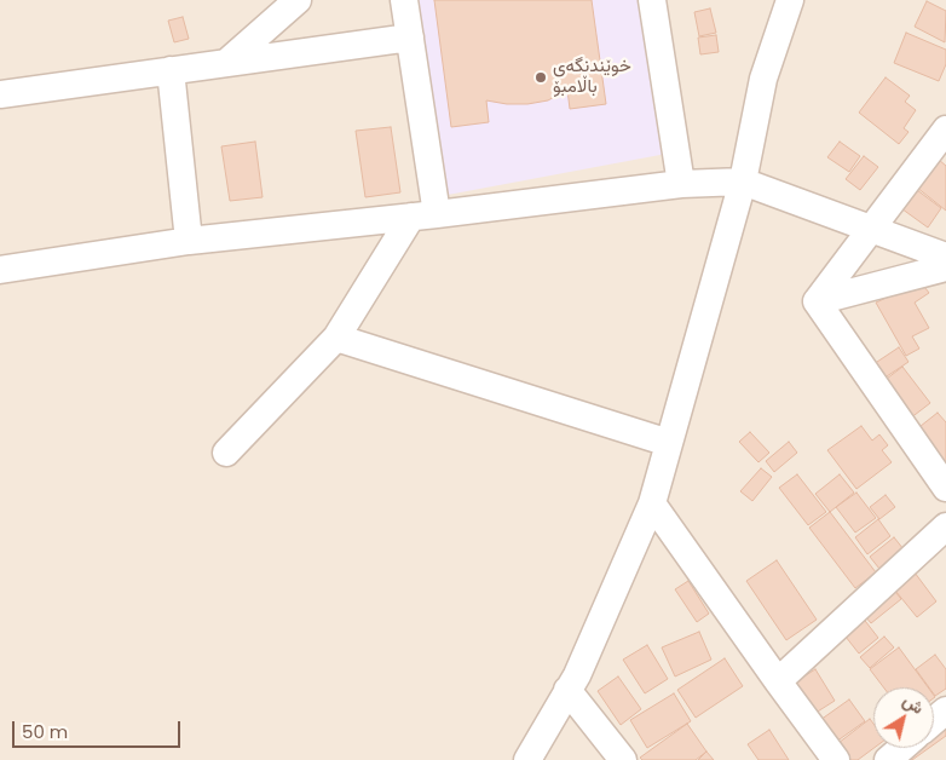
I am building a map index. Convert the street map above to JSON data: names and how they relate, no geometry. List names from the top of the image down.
{
  "places": ["خوێندنگەی باڵامبۆ"],
  "scale_bar": "50 m",
  "north": "top right"
}
